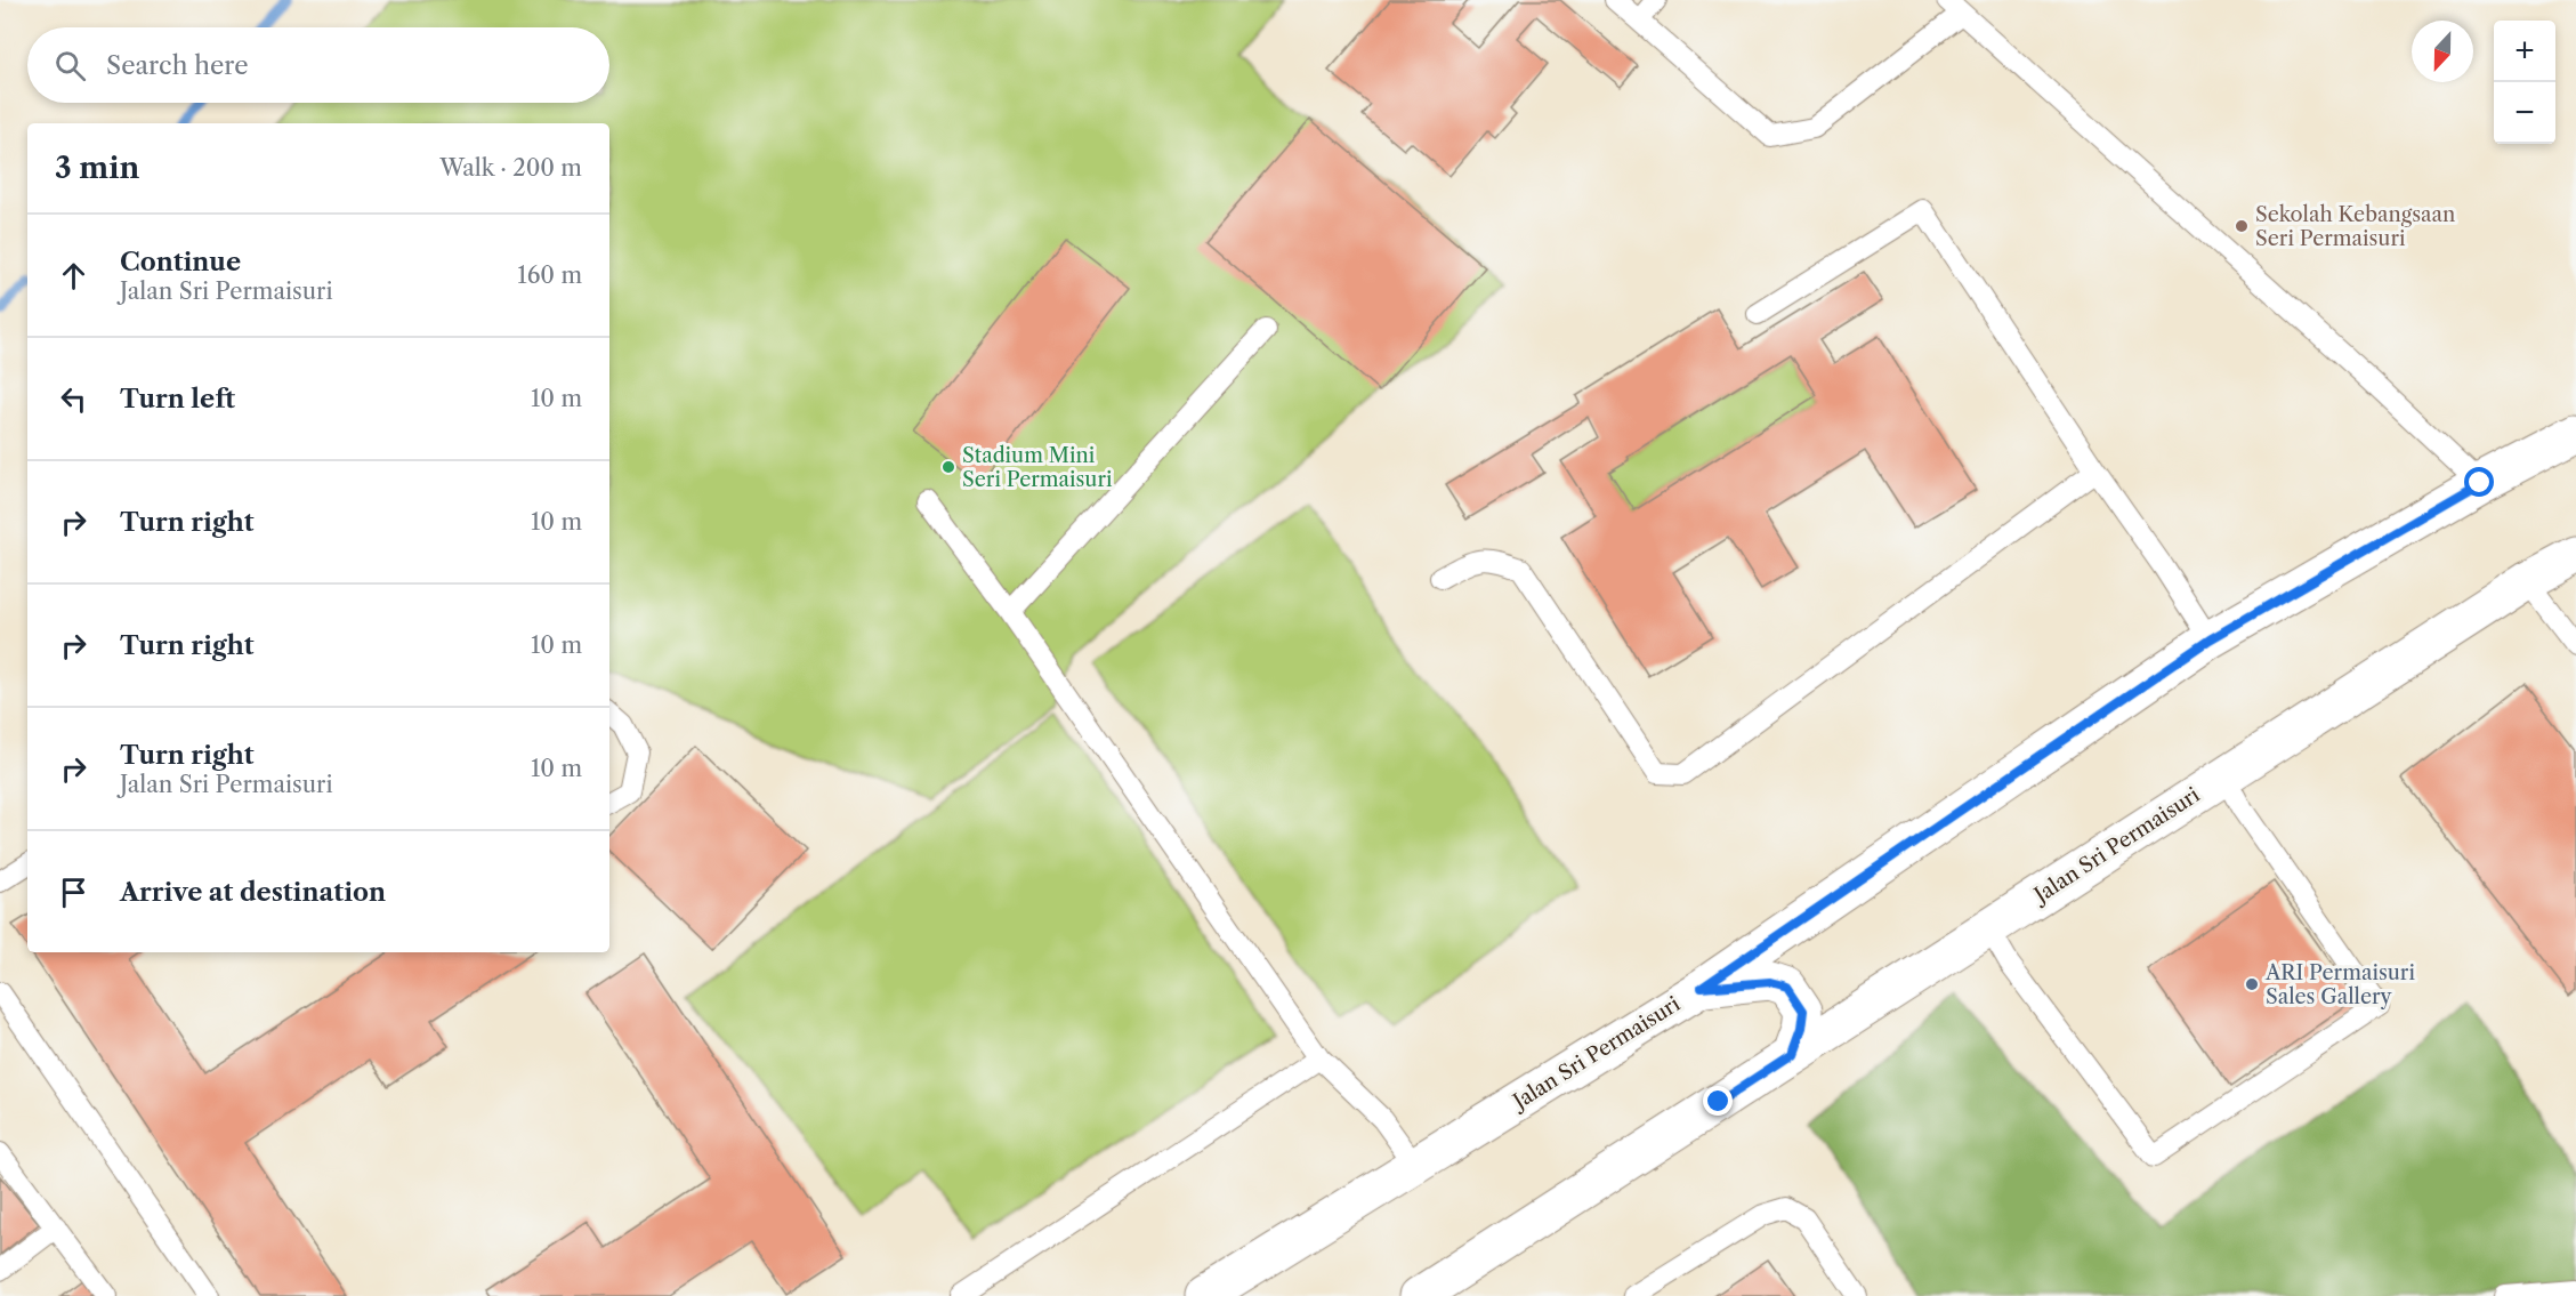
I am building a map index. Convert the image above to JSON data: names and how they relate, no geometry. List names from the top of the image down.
{
  "streets": {
    "street": ["Jalan Sri Permaisuri"]
  },
  "places": ["Sekolah Kebangsaan Seri Permaisuri", "Stadium Mini Seri Permaisuri", "ARI Permaisuri Sales Gallery"],
  "north": "bottom",
  "page": {
    "map_buttons": ["+", "−"],
    "search": "Search here",
    "heading": ["3 min", "Walk · 200 m"],
    "list": [
      ["Continue", "Jalan Sri Permaisuri", "160 m"],
      ["Turn left", "10 m"],
      ["Turn right", "10 m"],
      ["Turn right", "10 m"],
      ["Turn right", "Jalan Sri Permaisuri", "10 m"],
      "Arrive at destination"
    ]
  }
}
